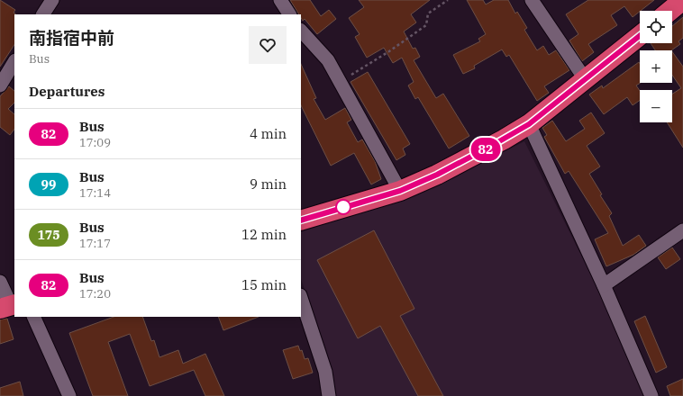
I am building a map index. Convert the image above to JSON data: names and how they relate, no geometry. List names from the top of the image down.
{
  "lines": ["bus line 82"],
  "page": {
    "on_map": "82",
    "map_buttons": ["+", "−"],
    "heading": [
      ["南指宿中前", "Bus"],
      "Departures"
    ],
    "list": [
      {
        "mark": "82",
        "name": "Bus",
        "note": "17:09",
        "value": "4 min"
      },
      {
        "mark": "99",
        "name": "Bus",
        "note": "17:14",
        "value": "9 min"
      },
      {
        "mark": "175",
        "name": "Bus",
        "note": "17:17",
        "value": "12 min"
      },
      {
        "mark": "82",
        "name": "Bus",
        "note": "17:20",
        "value": "15 min"
      }
    ]
  }
}
